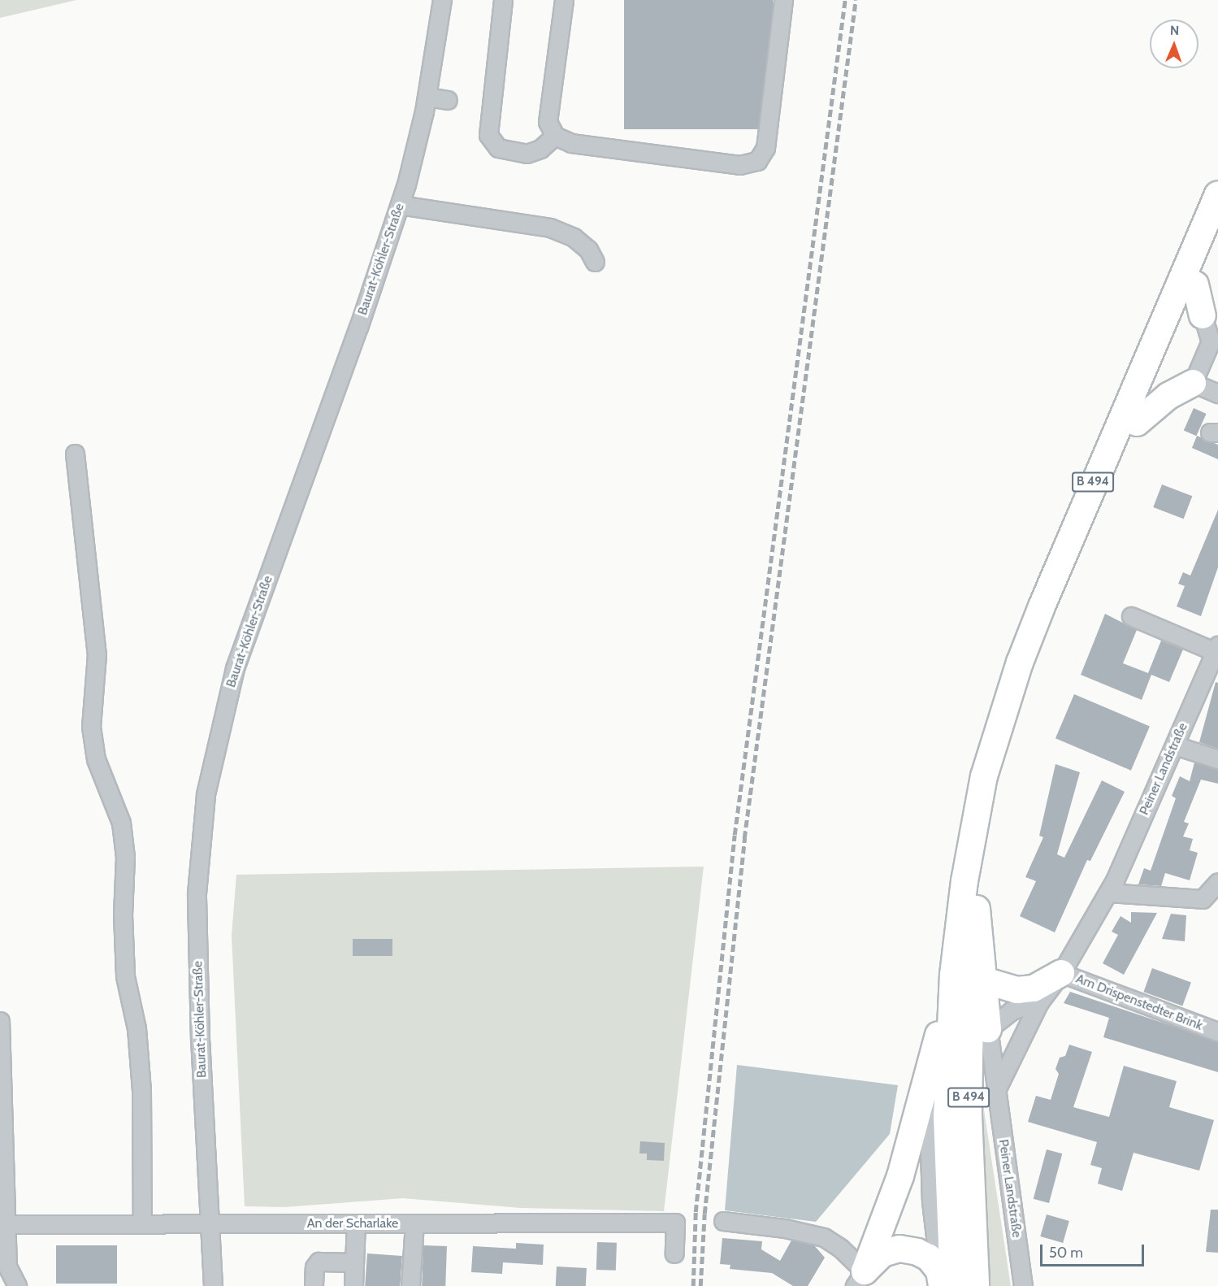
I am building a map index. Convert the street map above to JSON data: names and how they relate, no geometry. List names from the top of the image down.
{
  "streets": {
    "highway": ["B 494"],
    "street": [
      "Baurat-Köhler-Straße",
      "Peiner Landstraße",
      "Am Drispenstedter Brink",
      "An der Scharlake"
    ]
  },
  "crossings": [
    ["Baurat-Köhler-Straße", "An der Scharlake"],
    ["Peiner Landstraße", "Am Drispenstedter Brink"]
  ],
  "scale_bar": "50 m",
  "north": "top"
}
